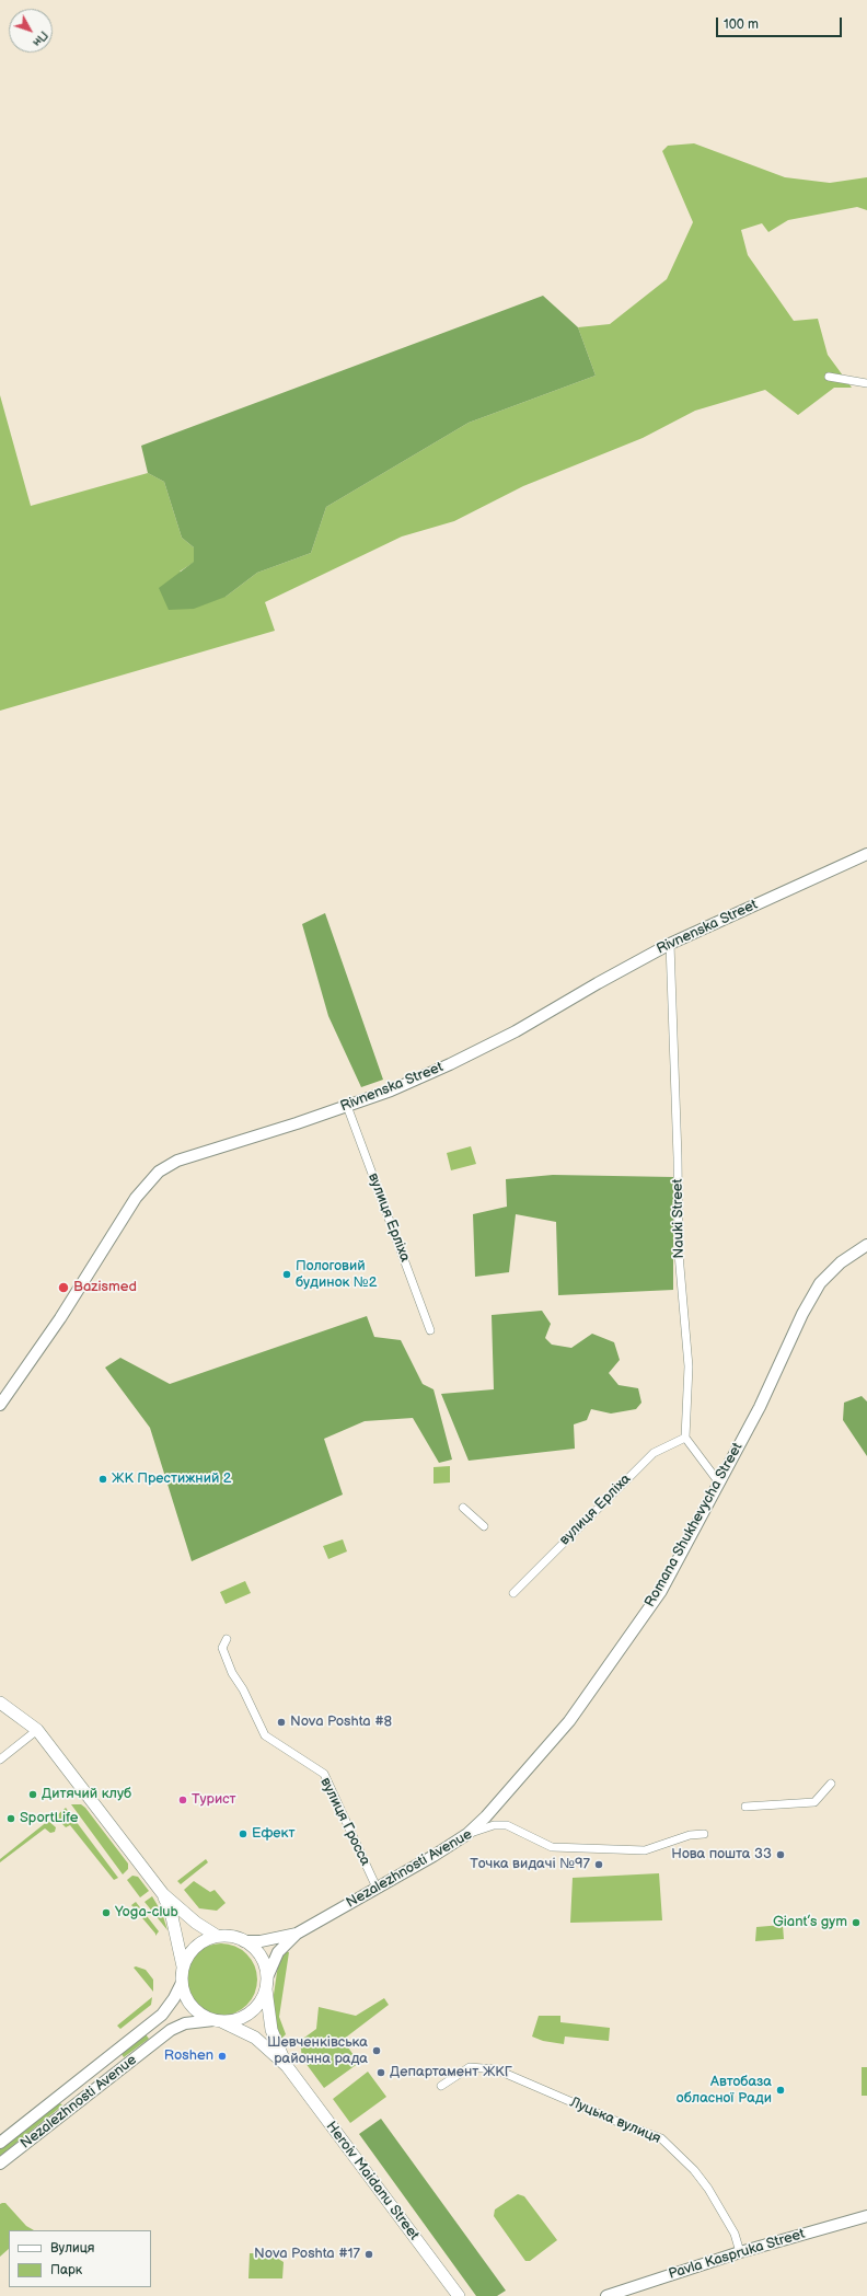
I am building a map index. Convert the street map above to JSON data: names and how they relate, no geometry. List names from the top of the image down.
{
  "streets": {
    "main road": ["Heroiv Maidanu Street"],
    "street": [
      "Rivnenska Street",
      "вулиця Ерліха",
      "Nauki Street",
      "Romana Shukhevycha Street",
      "вулиця Гросса",
      "Nezalezhnosti Avenue",
      "Луцька вулиця",
      "Pavla Kaspruka Street"
    ]
  },
  "crossings": [
    ["Rivnenska Street", "вулиця Ерліха"],
    ["Rivnenska Street", "Nauki Street"],
    ["вулиця Ерліха", "Nauki Street"],
    ["Romana Shukhevycha Street", "Nezalezhnosti Avenue"],
    ["вулиця Гросса", "Nezalezhnosti Avenue"],
    ["Луцька вулиця", "Pavla Kaspruka Street"]
  ],
  "places": [
    "Пологовий будинок №2",
    "Bazismed",
    "ЖК Престижний 2",
    "Nova Poshta #8",
    "Дитячий клуб",
    "Турист",
    "SportLife",
    "Ефект",
    "Нова пошта 33",
    "Точка видачі №97",
    "Yoga-club",
    "Giant’s gym",
    "Шевченківська районна рада",
    "Roshen",
    "Департамент ЖКГ",
    "Автобаза обласної Ради",
    "Nova Poshta #17"
  ],
  "legend": ["Вулиця", "Парк"],
  "scale_bar": "100 m",
  "north": "bottom right"
}
